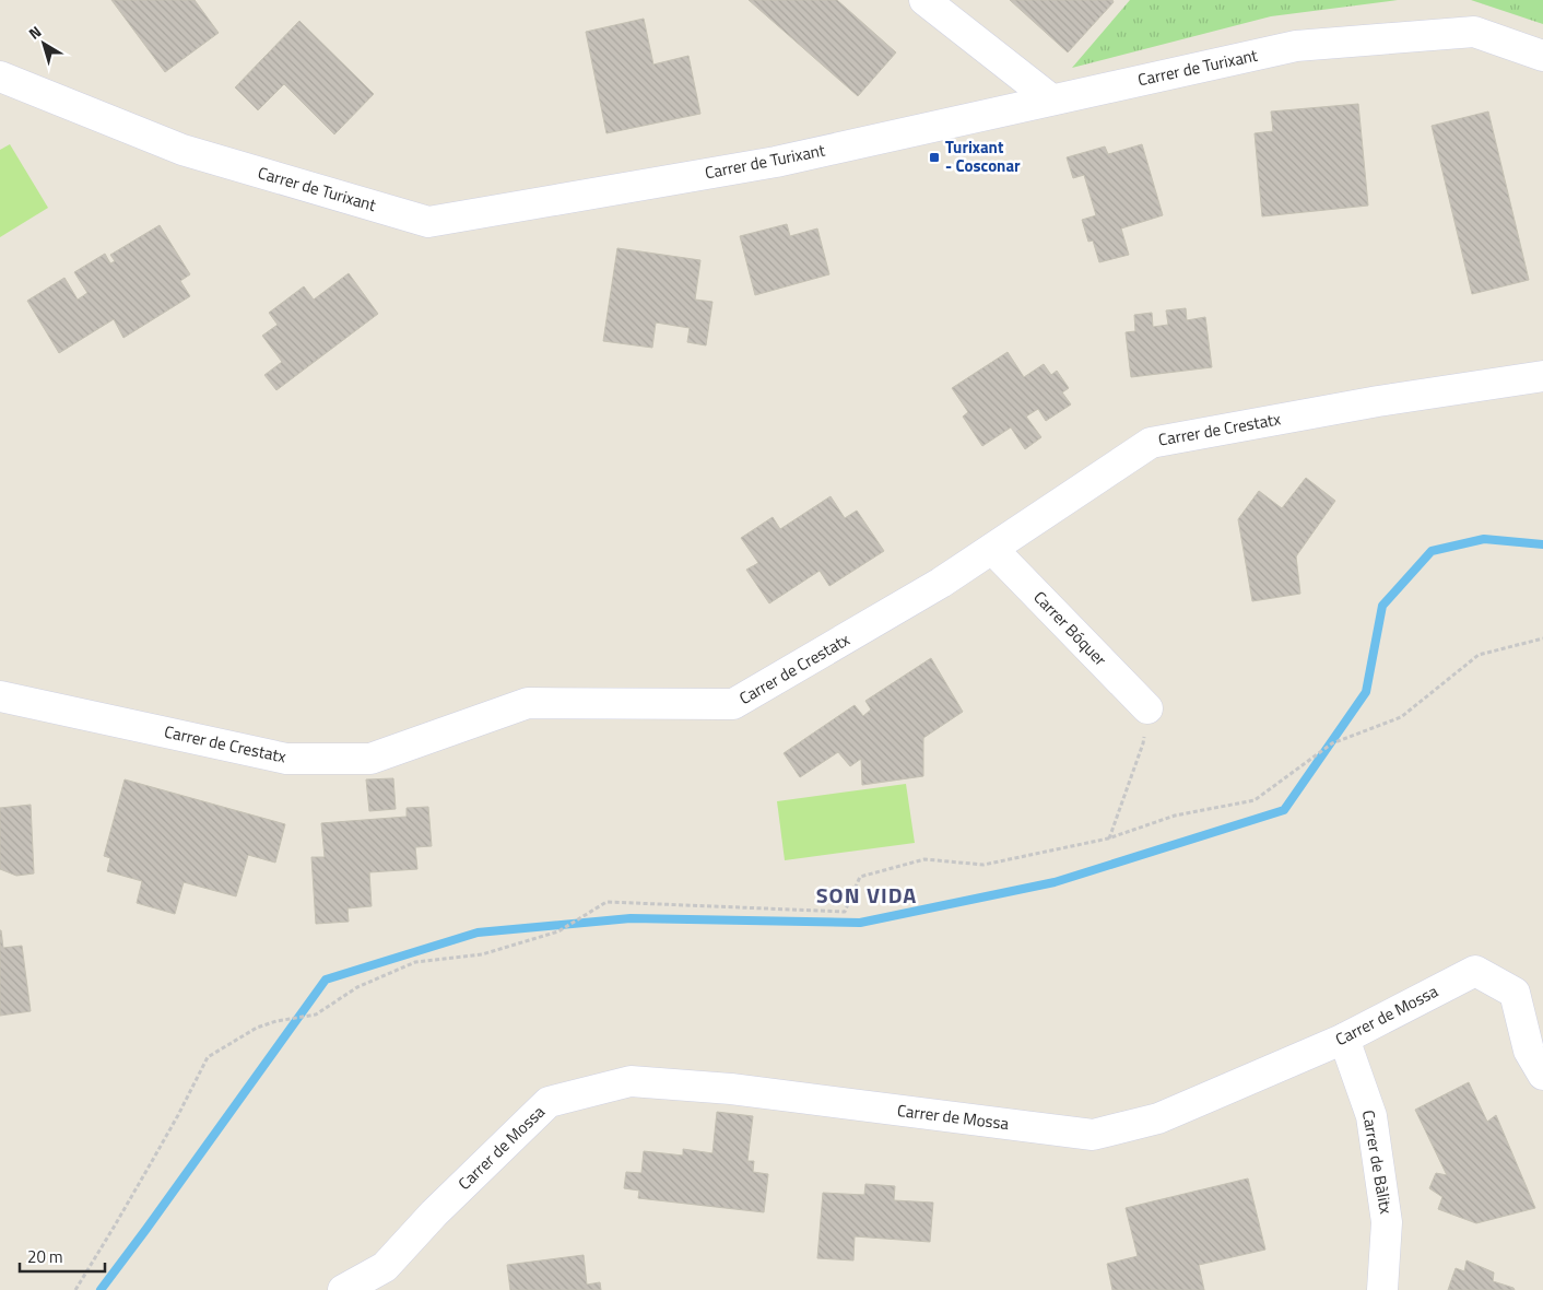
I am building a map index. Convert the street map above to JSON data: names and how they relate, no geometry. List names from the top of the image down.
{
  "streets": {
    "street": [
      "Carrer de Turixant",
      "Carrer de Crestatx",
      "Carrer Bóquer",
      "Carrer de Mossa",
      "Carrer de Bàlitx"
    ]
  },
  "crossings": [
    ["Carrer de Crestatx", "Carrer Bóquer"],
    ["Carrer de Mossa", "Carrer de Bàlitx"]
  ],
  "districts": ["SON VIDA"],
  "places": {
    "transit": ["Turixant - Cosconar"]
  },
  "scale_bar": "20 m",
  "north": "top left"
}
